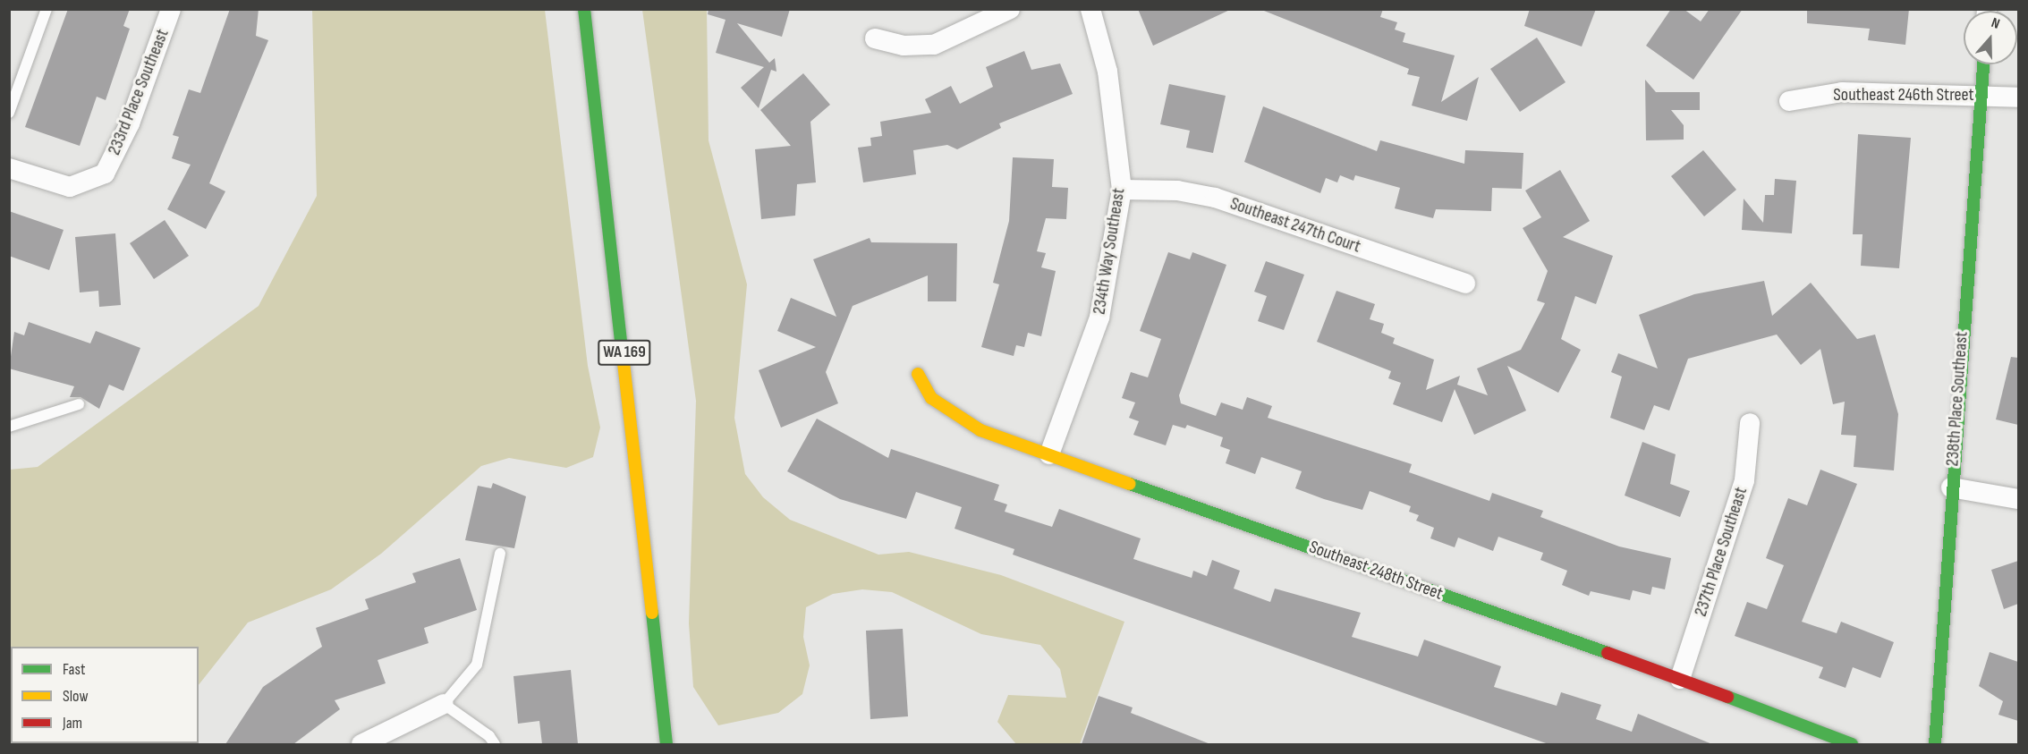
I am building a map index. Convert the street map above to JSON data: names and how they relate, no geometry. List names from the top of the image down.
{
  "streets": {
    "street": [
      "233rd Place Southeast",
      "Southeast 246th Street",
      "Southeast 247th Court",
      "234th Way Southeast",
      "WA 169",
      "238th Place Southeast",
      "237th Place Southeast",
      "Southeast 248th Street"
    ]
  },
  "crossings": [
    ["Southeast 246th Street", "238th Place Southeast"],
    ["Southeast 247th Court", "234th Way Southeast"],
    ["234th Way Southeast", "Southeast 248th Street"],
    ["237th Place Southeast", "Southeast 248th Street"]
  ],
  "legend": ["Fast", "Slow", "Jam"],
  "north": "top"
}
